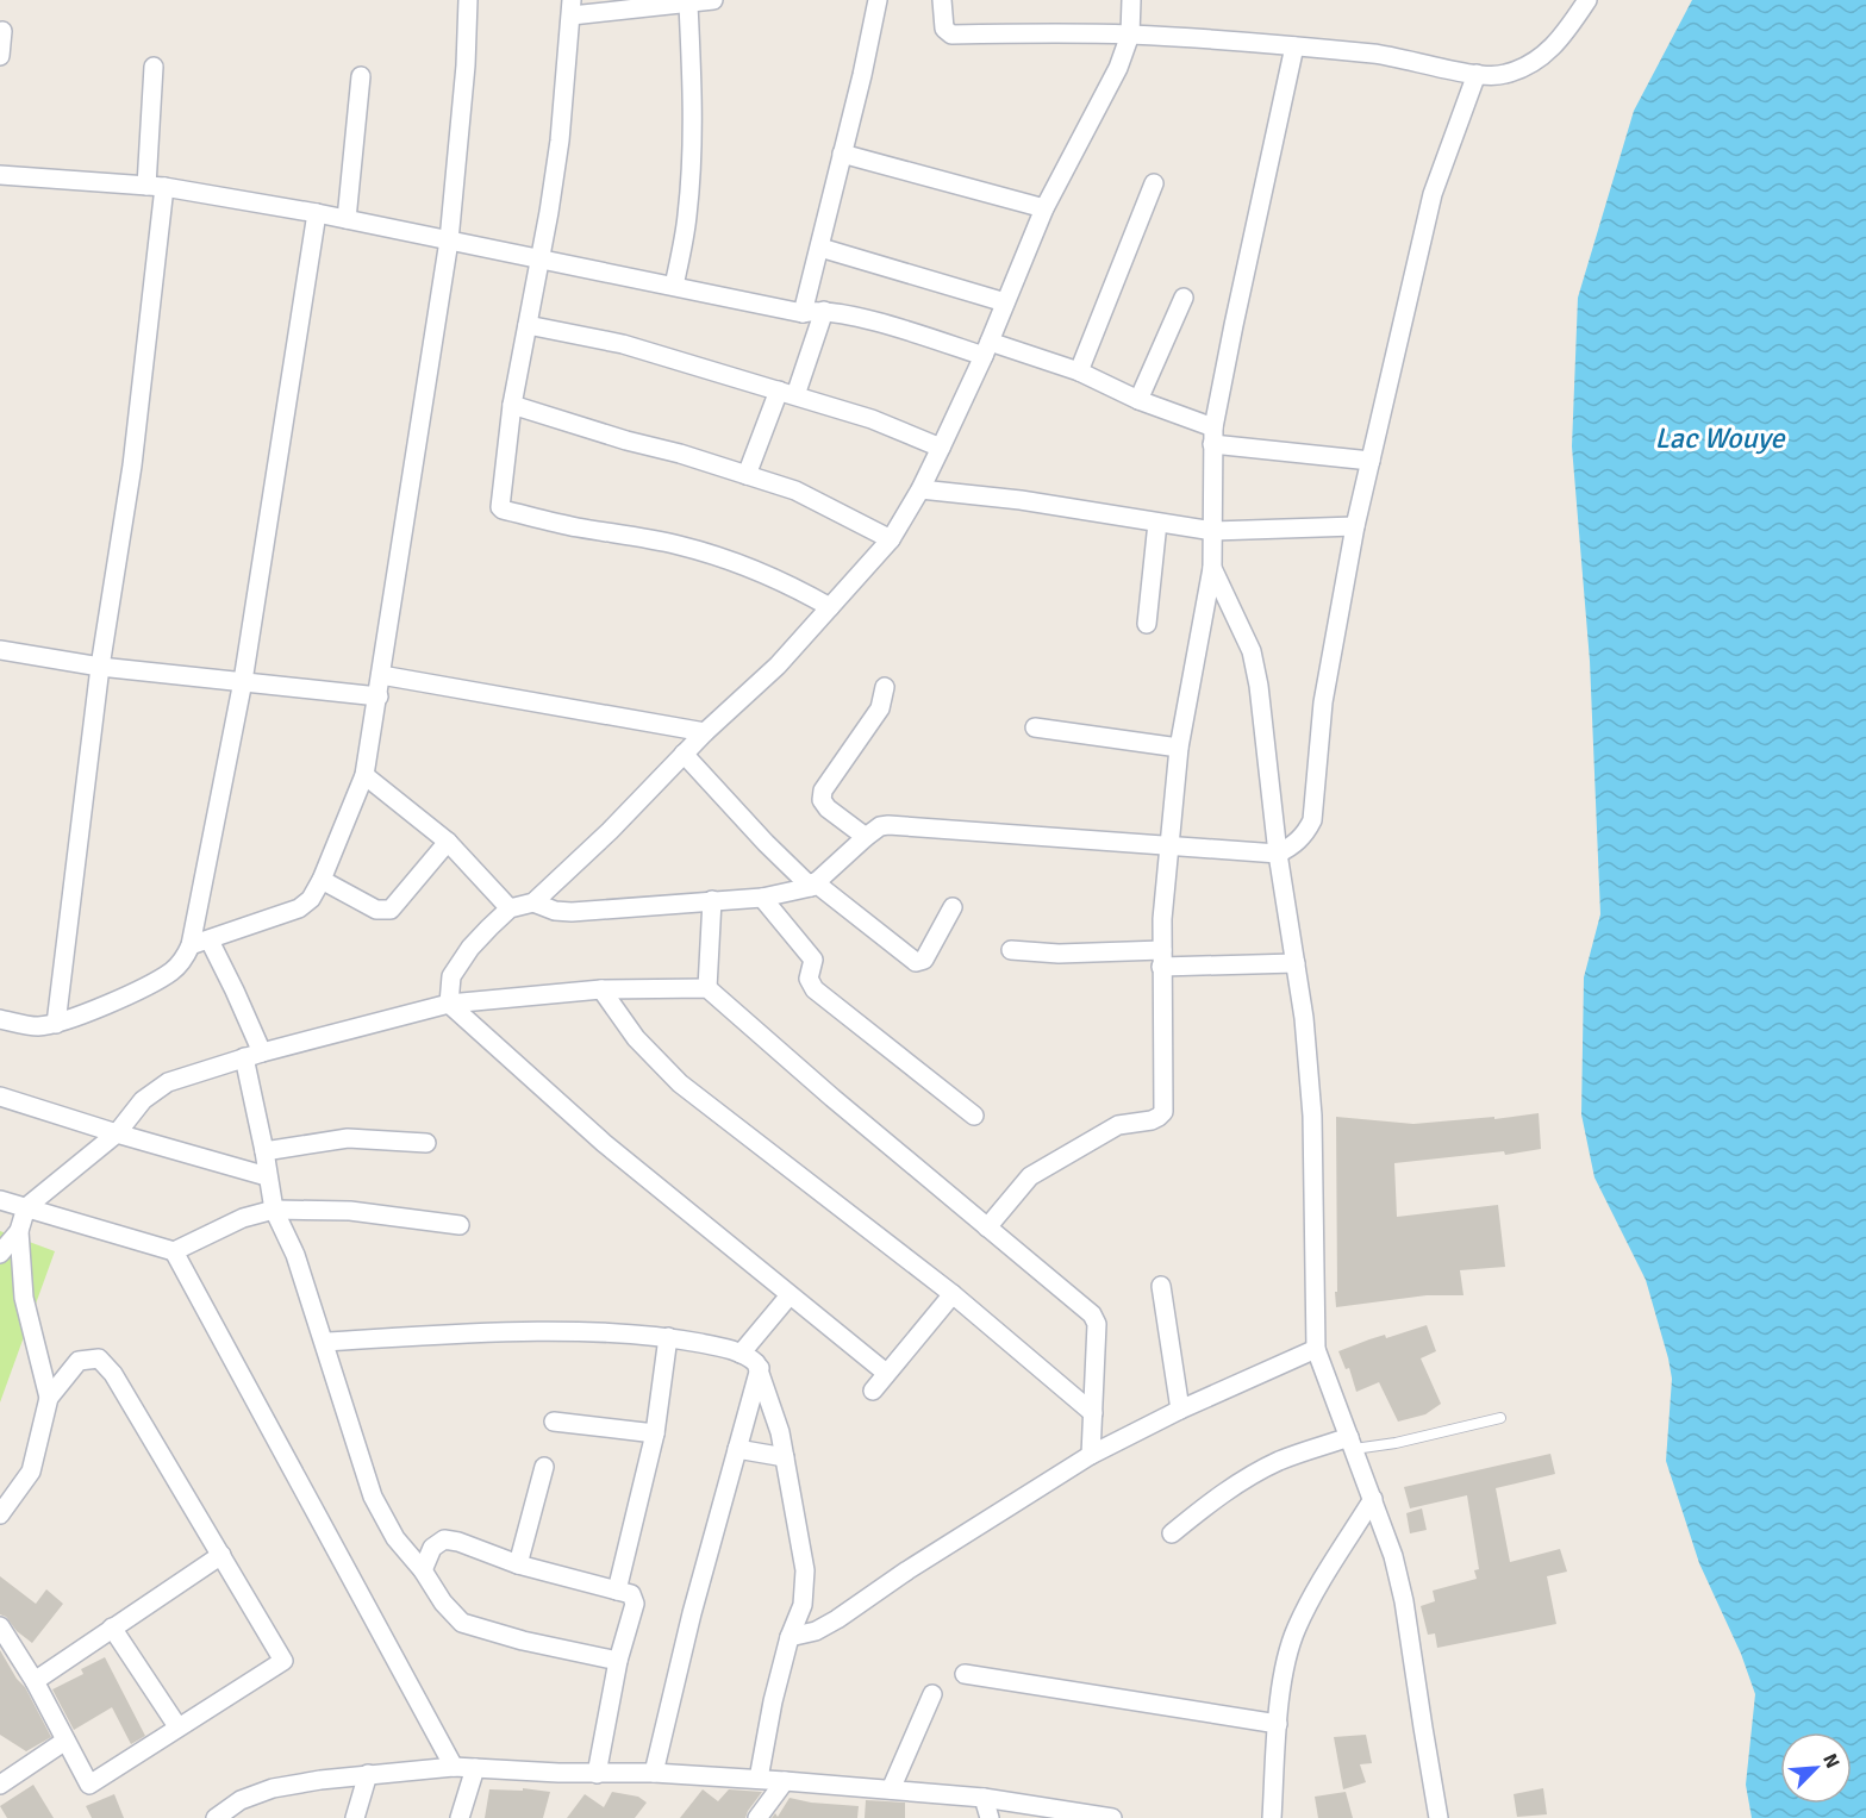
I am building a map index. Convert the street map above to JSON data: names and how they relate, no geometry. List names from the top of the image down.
{
  "water": ["Lac Wouye"],
  "north": "top right"
}
